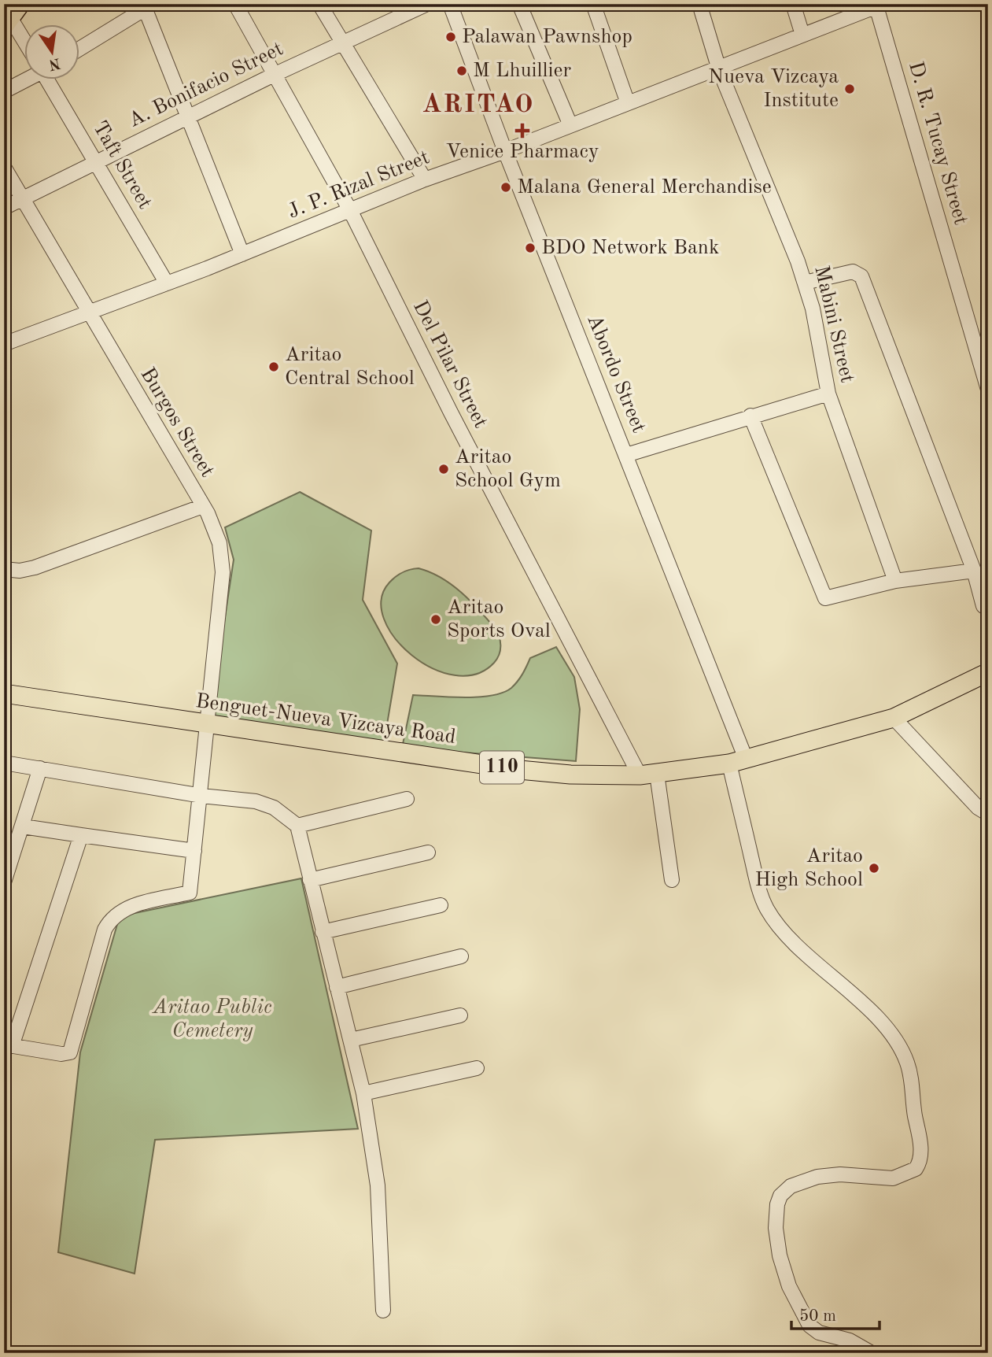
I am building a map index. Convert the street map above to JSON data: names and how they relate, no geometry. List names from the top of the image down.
{
  "streets": {
    "main road": ["Benguet-Nueva Vizcaya Road", "110"],
    "street": [
      "A. Bonifacio Street",
      "D. R. Tucay Street",
      "Taft Street",
      "J. P. Rizal Street",
      "Mabini Street",
      "Del Pilar Street",
      "Abordo Street",
      "Burgos Street"
    ]
  },
  "crossings": [
    ["A. Bonifacio Street", "Taft Street"],
    ["A. Bonifacio Street", "Del Pilar Street"],
    ["A. Bonifacio Street", "Burgos Street"],
    ["D. R. Tucay Street", "J. P. Rizal Street"],
    ["Taft Street", "J. P. Rizal Street"],
    ["J. P. Rizal Street", "Mabini Street"],
    ["J. P. Rizal Street", "Del Pilar Street"],
    ["J. P. Rizal Street", "Abordo Street"],
    ["J. P. Rizal Street", "Burgos Street"],
    ["Del Pilar Street", "Benguet-Nueva Vizcaya Road"],
    ["Abordo Street", "Benguet-Nueva Vizcaya Road"],
    ["Burgos Street", "Benguet-Nueva Vizcaya Road"]
  ],
  "districts": ["ARITAO"],
  "parks": ["Aritao Public Cemetery"],
  "places": {
    "other": [
      "Palawan Pawnshop",
      "M Lhuillier",
      "Nueva Vizcaya Institute",
      "Malana General Merchandise",
      "BDO Network Bank",
      "Aritao Central School",
      "Aritao School Gym",
      "Aritao Sports Oval",
      "Aritao High School"
    ],
    "health": ["Venice Pharmacy"]
  },
  "scale_bar": "50 m",
  "north": "bottom"
}
